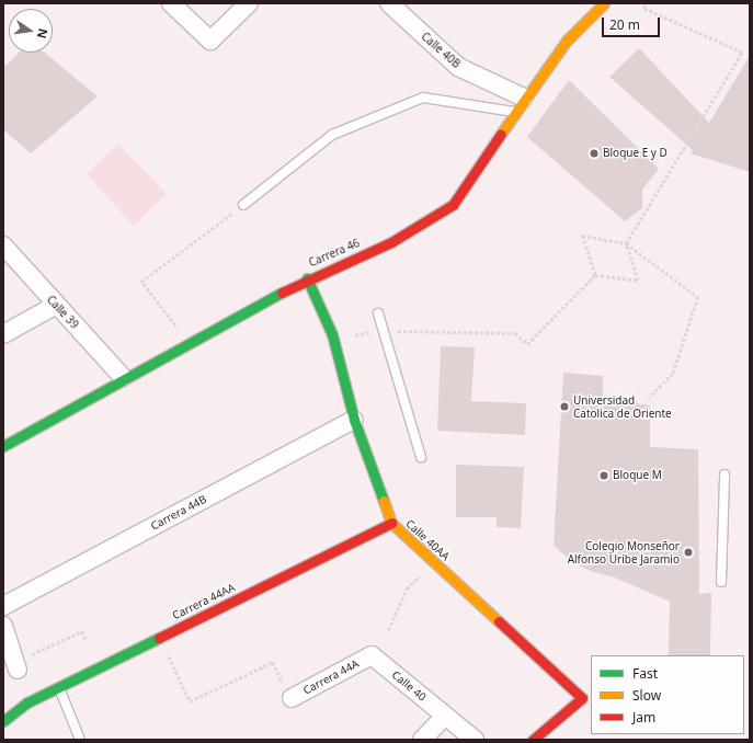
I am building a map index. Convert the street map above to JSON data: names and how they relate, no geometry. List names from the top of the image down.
{
  "streets": {
    "street": [
      "Calle 40B",
      "Carrera 46",
      "Calle 39",
      "Carrera 44B",
      "Calle 40AA",
      "Carrera 44AA",
      "Carrera 44A",
      "Calle 40"
    ]
  },
  "crossings": [
    ["Calle 40B", "Carrera 46"],
    ["Carrera 46", "Calle 39"],
    ["Carrera 46", "Calle 40AA"],
    ["Carrera 44B", "Calle 40AA"],
    ["Calle 40AA", "Carrera 44AA"],
    ["Carrera 44A", "Calle 40"]
  ],
  "places": [
    "Bloque E y D",
    "Universidad Catolica de Oriente",
    "Bloque M",
    "Colegio Monseñor Alfonso Uribe Jaramio"
  ],
  "legend": ["Fast", "Slow", "Jam"],
  "scale_bar": "20 m",
  "north": "right"
}
